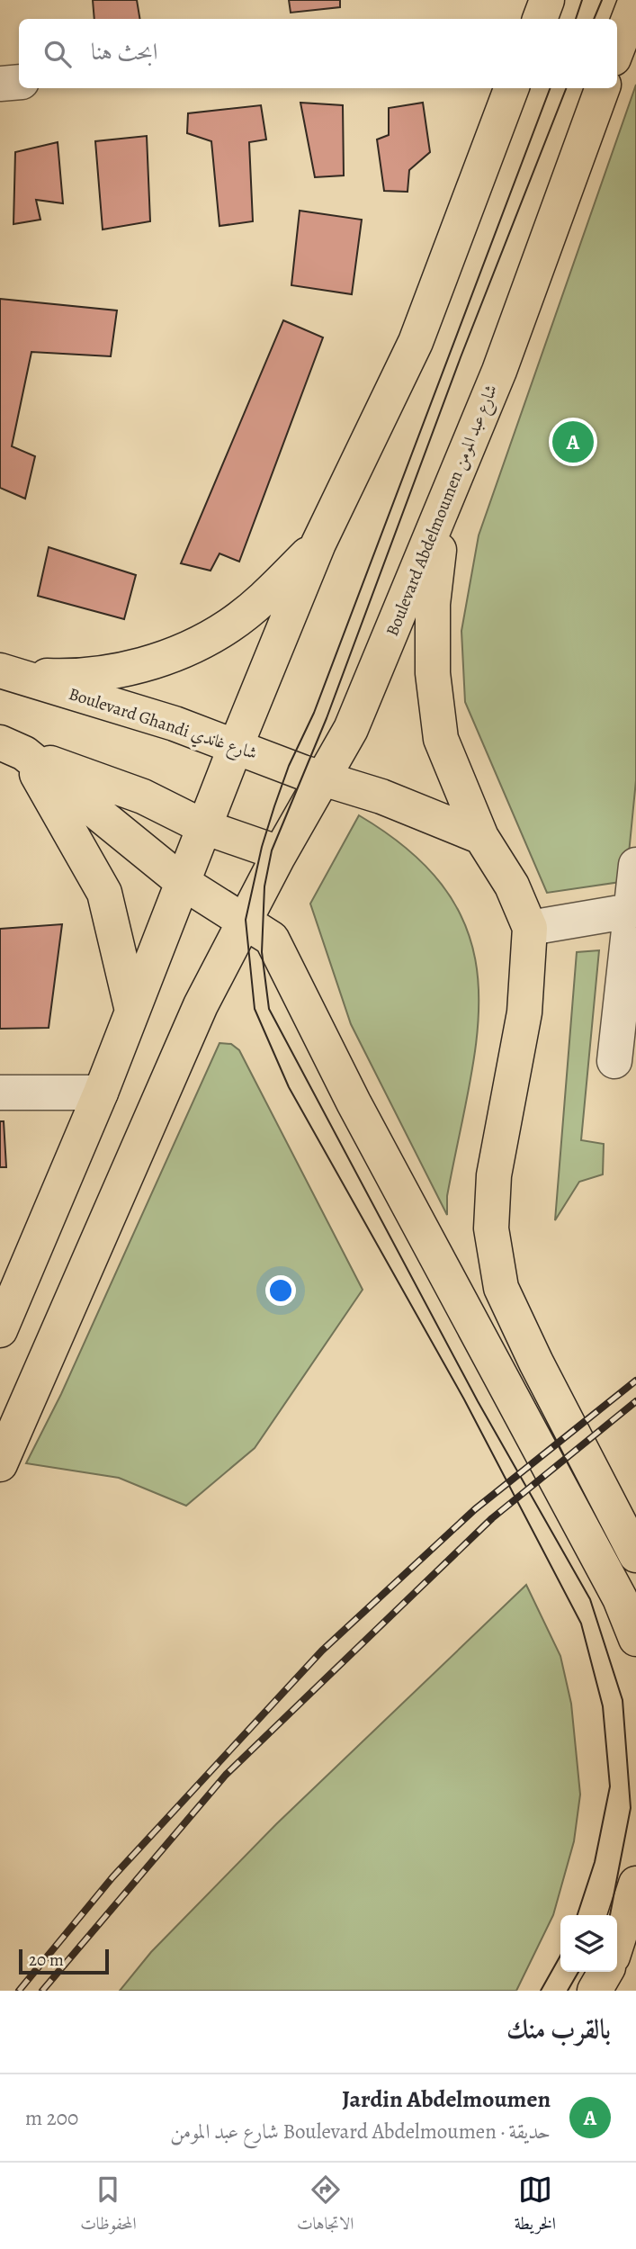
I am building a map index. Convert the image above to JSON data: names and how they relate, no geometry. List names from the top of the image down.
{
  "streets": {
    "main road": ["Boulevard Abdelmoumen شارع عبد المومن", "Boulevard Ghandi شارع غاندي"]
  },
  "crossings": [
    ["Boulevard Abdelmoumen شارع عبد المومن", "Boulevard Ghandi شارع غاندي"]
  ],
  "scale_bar": "20 m",
  "page": {
    "search": "ابحث هنا",
    "pins": "A",
    "scale": "20 m",
    "heading": "بالقرب منك",
    "list": [
      {
        "mark": "A",
        "name": "Jardin Abdelmoumen",
        "note": "حديقة · Boulevard Abdelmoumen شارع عبد المومن",
        "value": "200 m"
      }
    ],
    "nav": ["الخريطة", "الاتجاهات", "المحفوظات"]
  }
}
